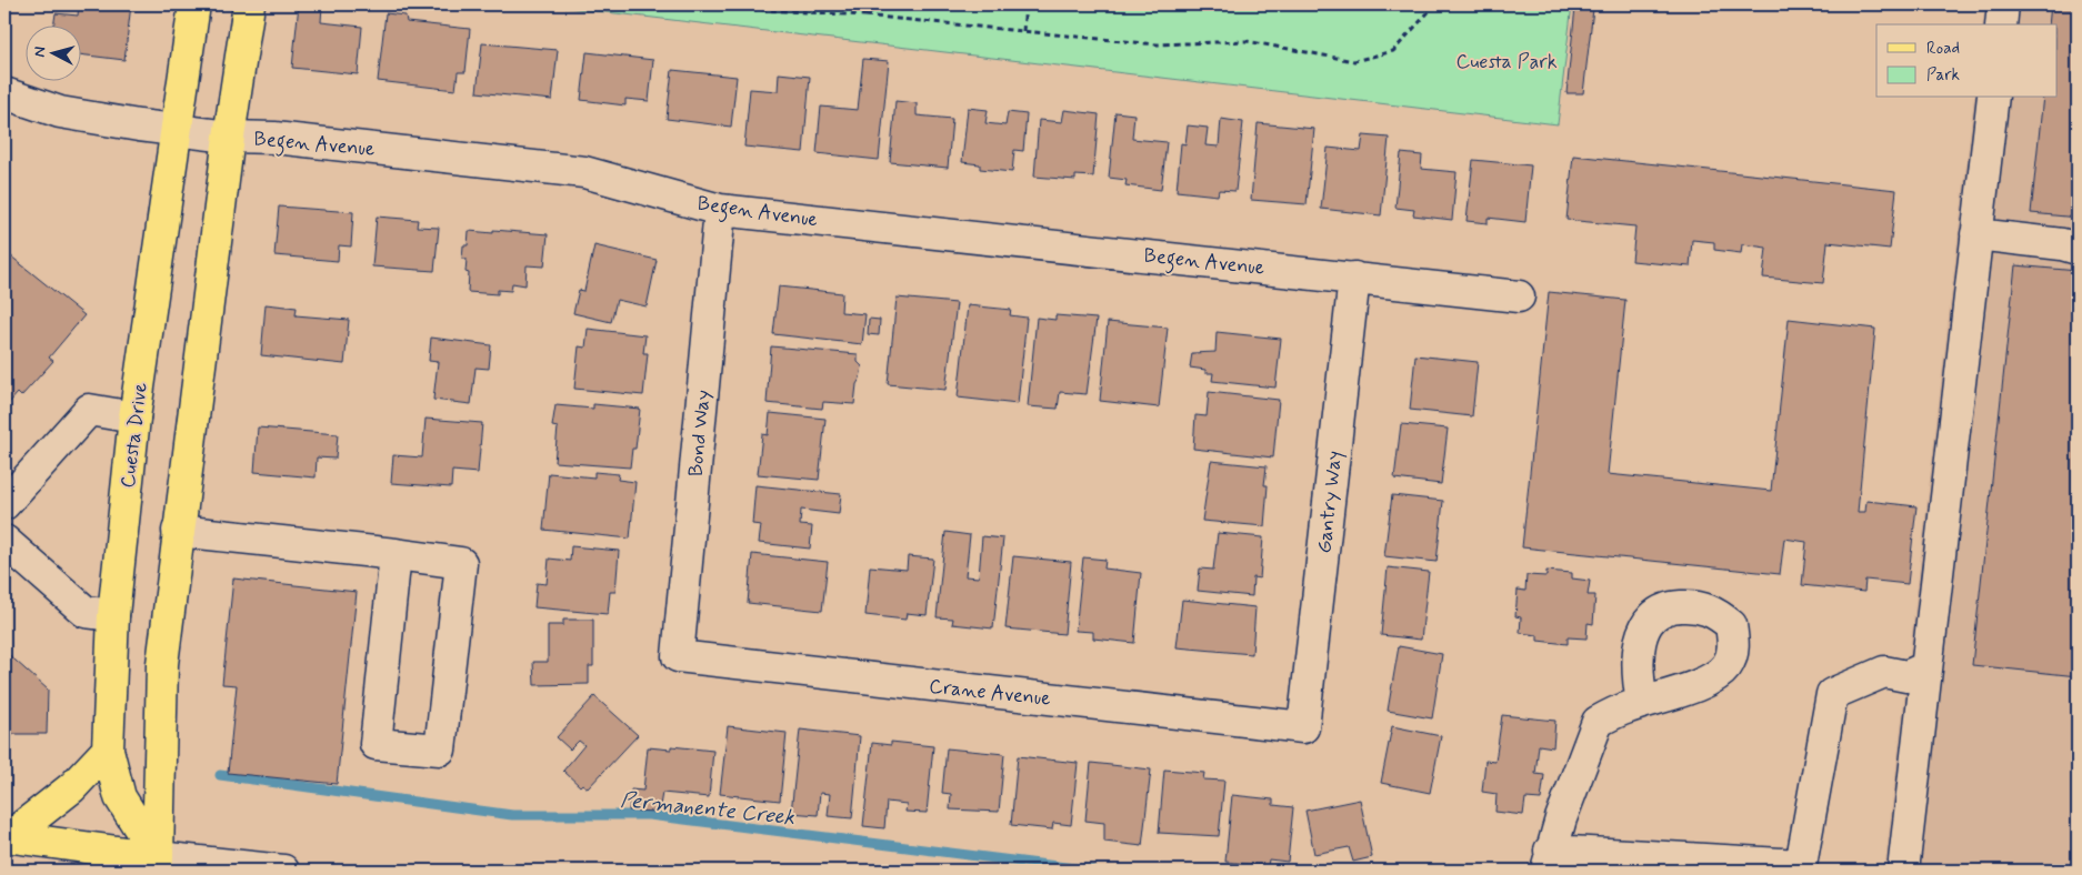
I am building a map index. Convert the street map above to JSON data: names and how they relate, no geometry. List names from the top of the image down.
{
  "streets": {
    "main road": ["Cuesta Drive"],
    "street": [
      "Begen Avenue",
      "Bond Way",
      "Gantry Way",
      "Crane Avenue"
    ]
  },
  "crossings": [
    ["Begen Avenue", "Bond Way"],
    ["Begen Avenue", "Cuesta Drive"],
    ["Begen Avenue", "Gantry Way"],
    ["Bond Way", "Crane Avenue"],
    ["Gantry Way", "Crane Avenue"]
  ],
  "water": ["Permanente Creek"],
  "parks": ["Cuesta Park"],
  "legend": ["Road", "Park"],
  "north": "left"
}
